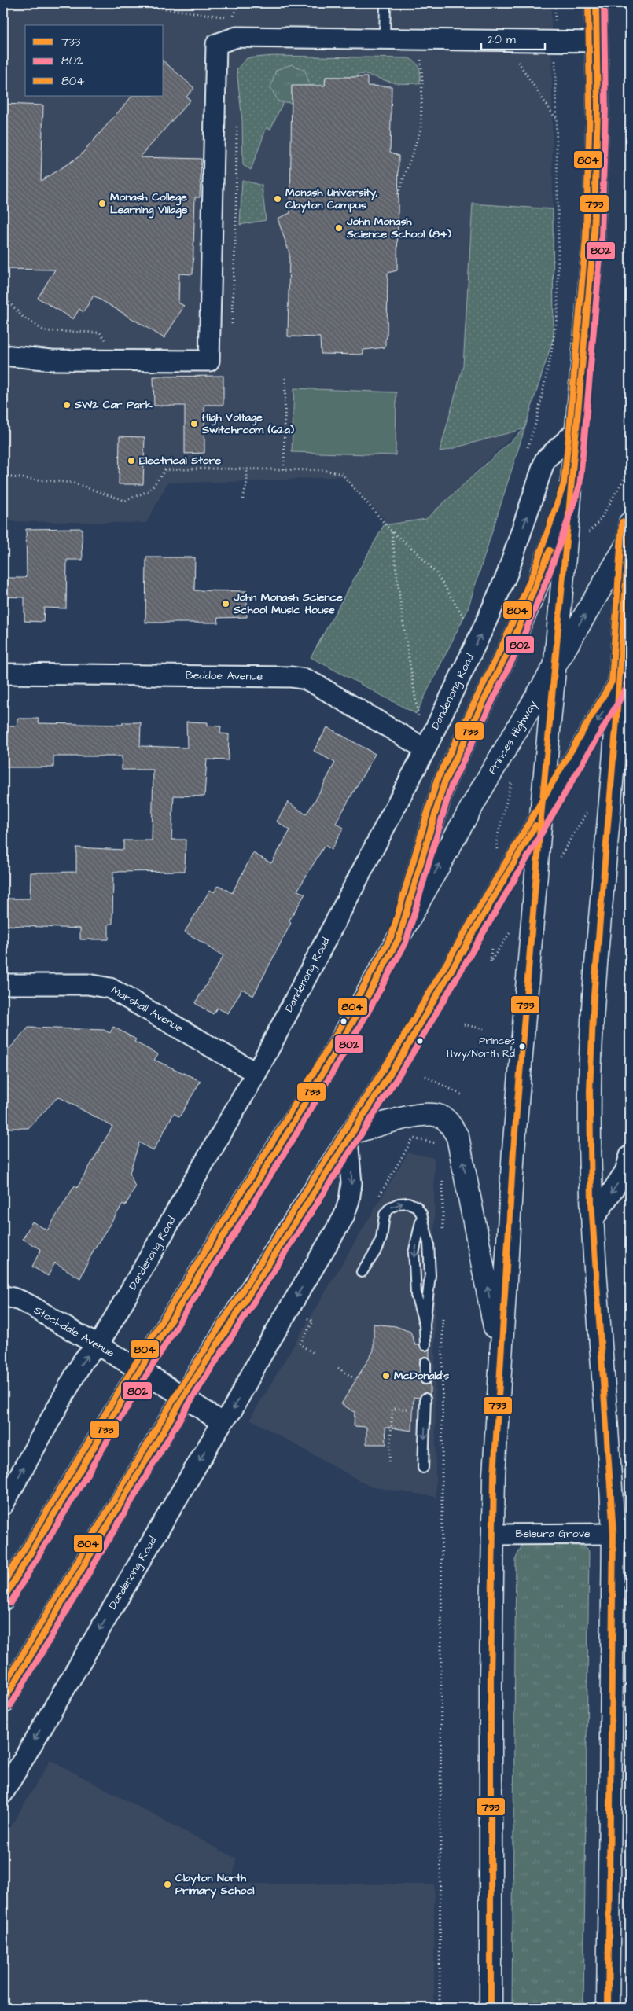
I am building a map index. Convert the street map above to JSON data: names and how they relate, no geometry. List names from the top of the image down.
{
  "streets": {
    "highway": ["Princes Highway"],
    "street": [
      "Beddoe Avenue",
      "Dandenong Road",
      "Marshall Avenue",
      "Stockdale Avenue",
      "Beleura Grove"
    ]
  },
  "crossings": [
    ["Beddoe Avenue", "Dandenong Road"],
    ["Dandenong Road", "Marshall Avenue"],
    ["Dandenong Road", "Stockdale Avenue"]
  ],
  "places": [
    "Monash University, Clayton Campus",
    "Monash College Learning Village",
    "John Monash Science School (84)",
    "SW2 Car Park",
    "High Voltage Switchroom (62a)",
    "Electrical Store",
    "John Monash Science School Music House",
    "Princes Hwy/North Rd",
    "McDonald's",
    "Clayton North Primary School"
  ],
  "lines": ["transit line 733", "transit line 802", "transit line 804"],
  "legend": ["733", "802", "804"],
  "scale_bar": "20 m"
}
